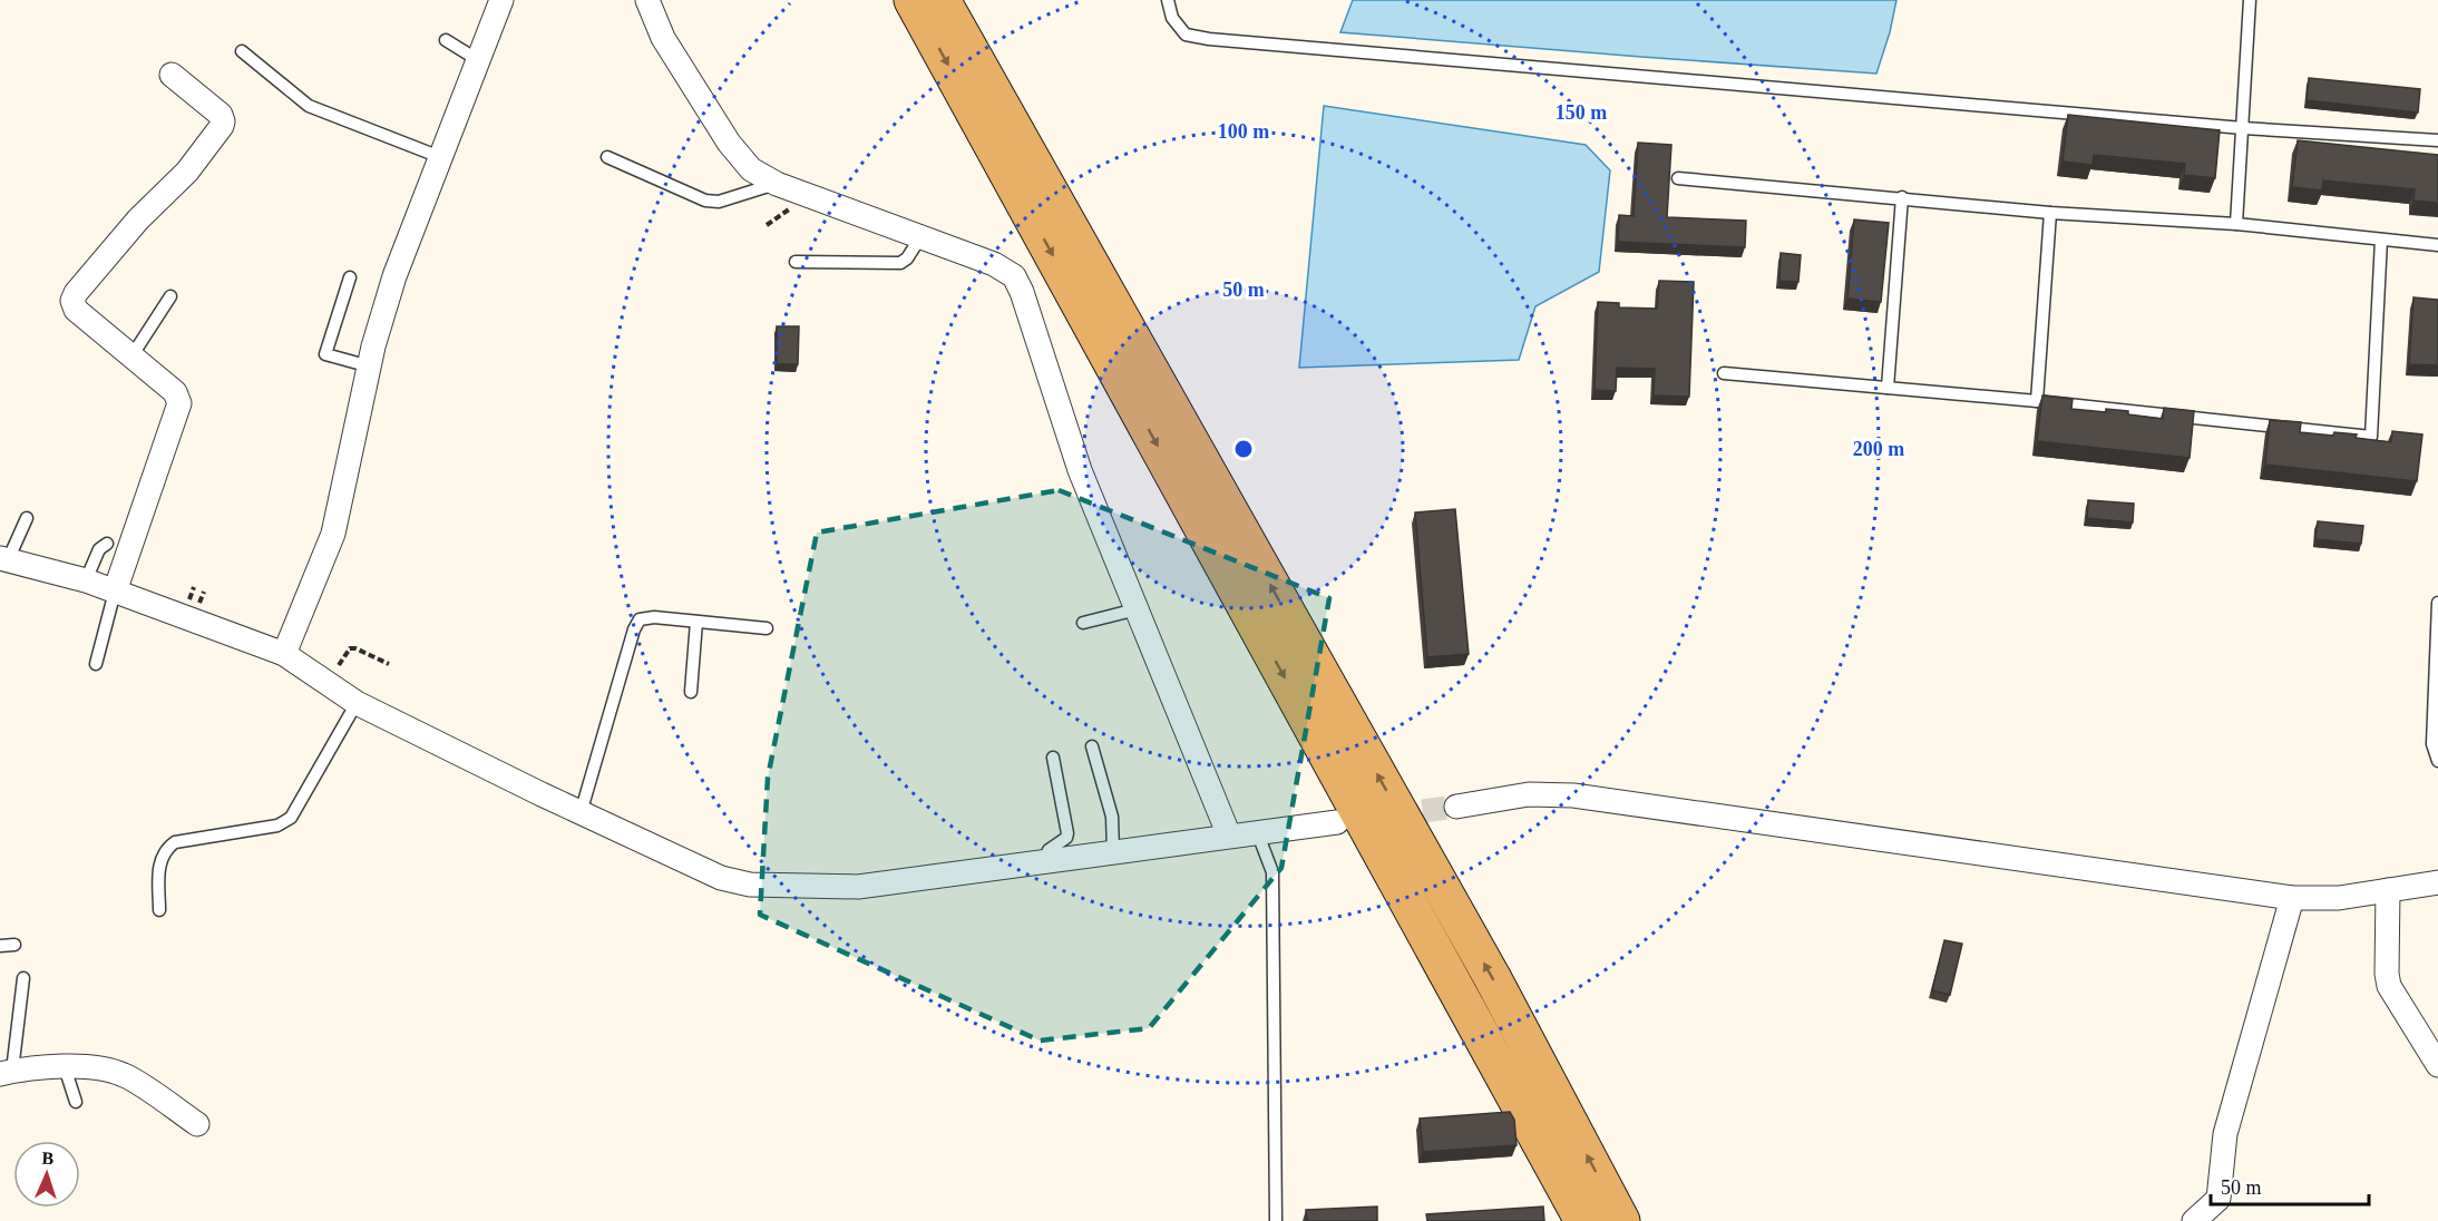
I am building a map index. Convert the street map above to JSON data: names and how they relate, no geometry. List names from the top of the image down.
{
  "scale_bar": "50 m",
  "north": "top",
  "rings": [
    "150 m",
    "100 m",
    "50 m",
    "200 m"
  ]
}
